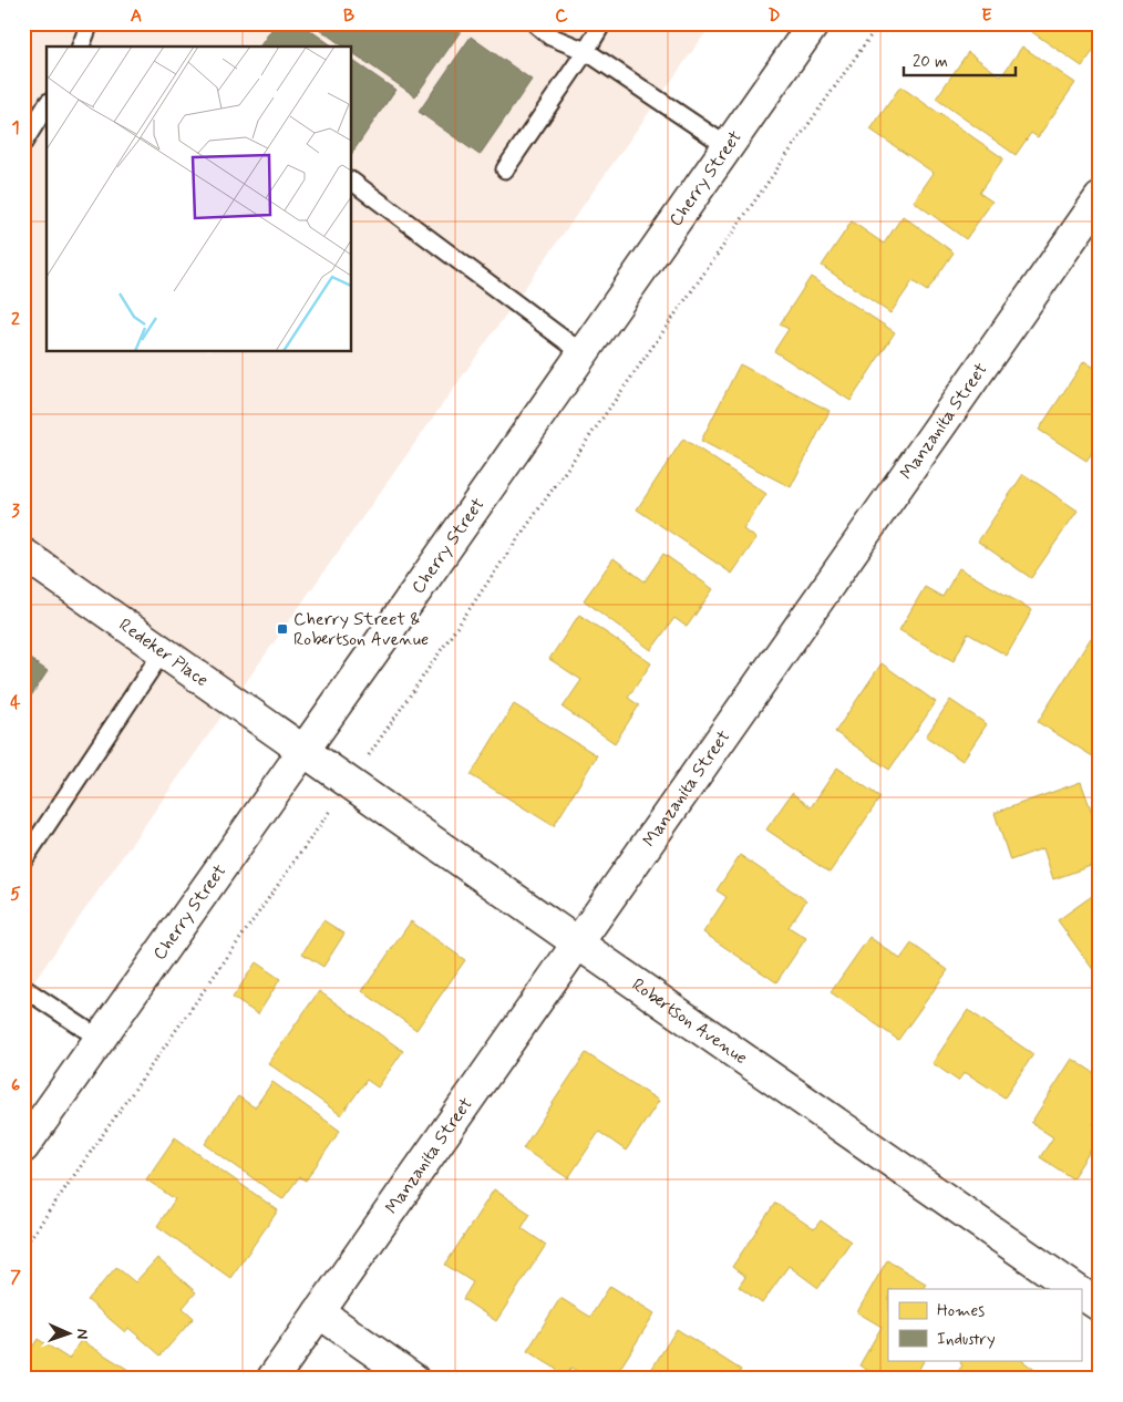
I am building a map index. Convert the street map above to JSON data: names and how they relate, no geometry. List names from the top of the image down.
{
  "streets": {
    "street": [
      "Cherry Street",
      "Manzanita Street",
      "Redeker Place",
      "Robertson Avenue"
    ]
  },
  "crossings": [
    ["Cherry Street", "Redeker Place"],
    ["Cherry Street", "Robertson Avenue"],
    ["Manzanita Street", "Robertson Avenue"],
    ["Redeker Place", "Robertson Avenue"]
  ],
  "places": {
    "transit": ["Cherry Street & Robertson Avenue"]
  },
  "legend": ["Homes", "Industry"],
  "scale_bar": "20 m",
  "north": "right",
  "grid": {
    "columns": [
      "A",
      "B",
      "C",
      "D",
      "E"
    ],
    "rows": [
      "1",
      "2",
      "3",
      "4",
      "5",
      "6",
      "7"
    ]
  }
}
